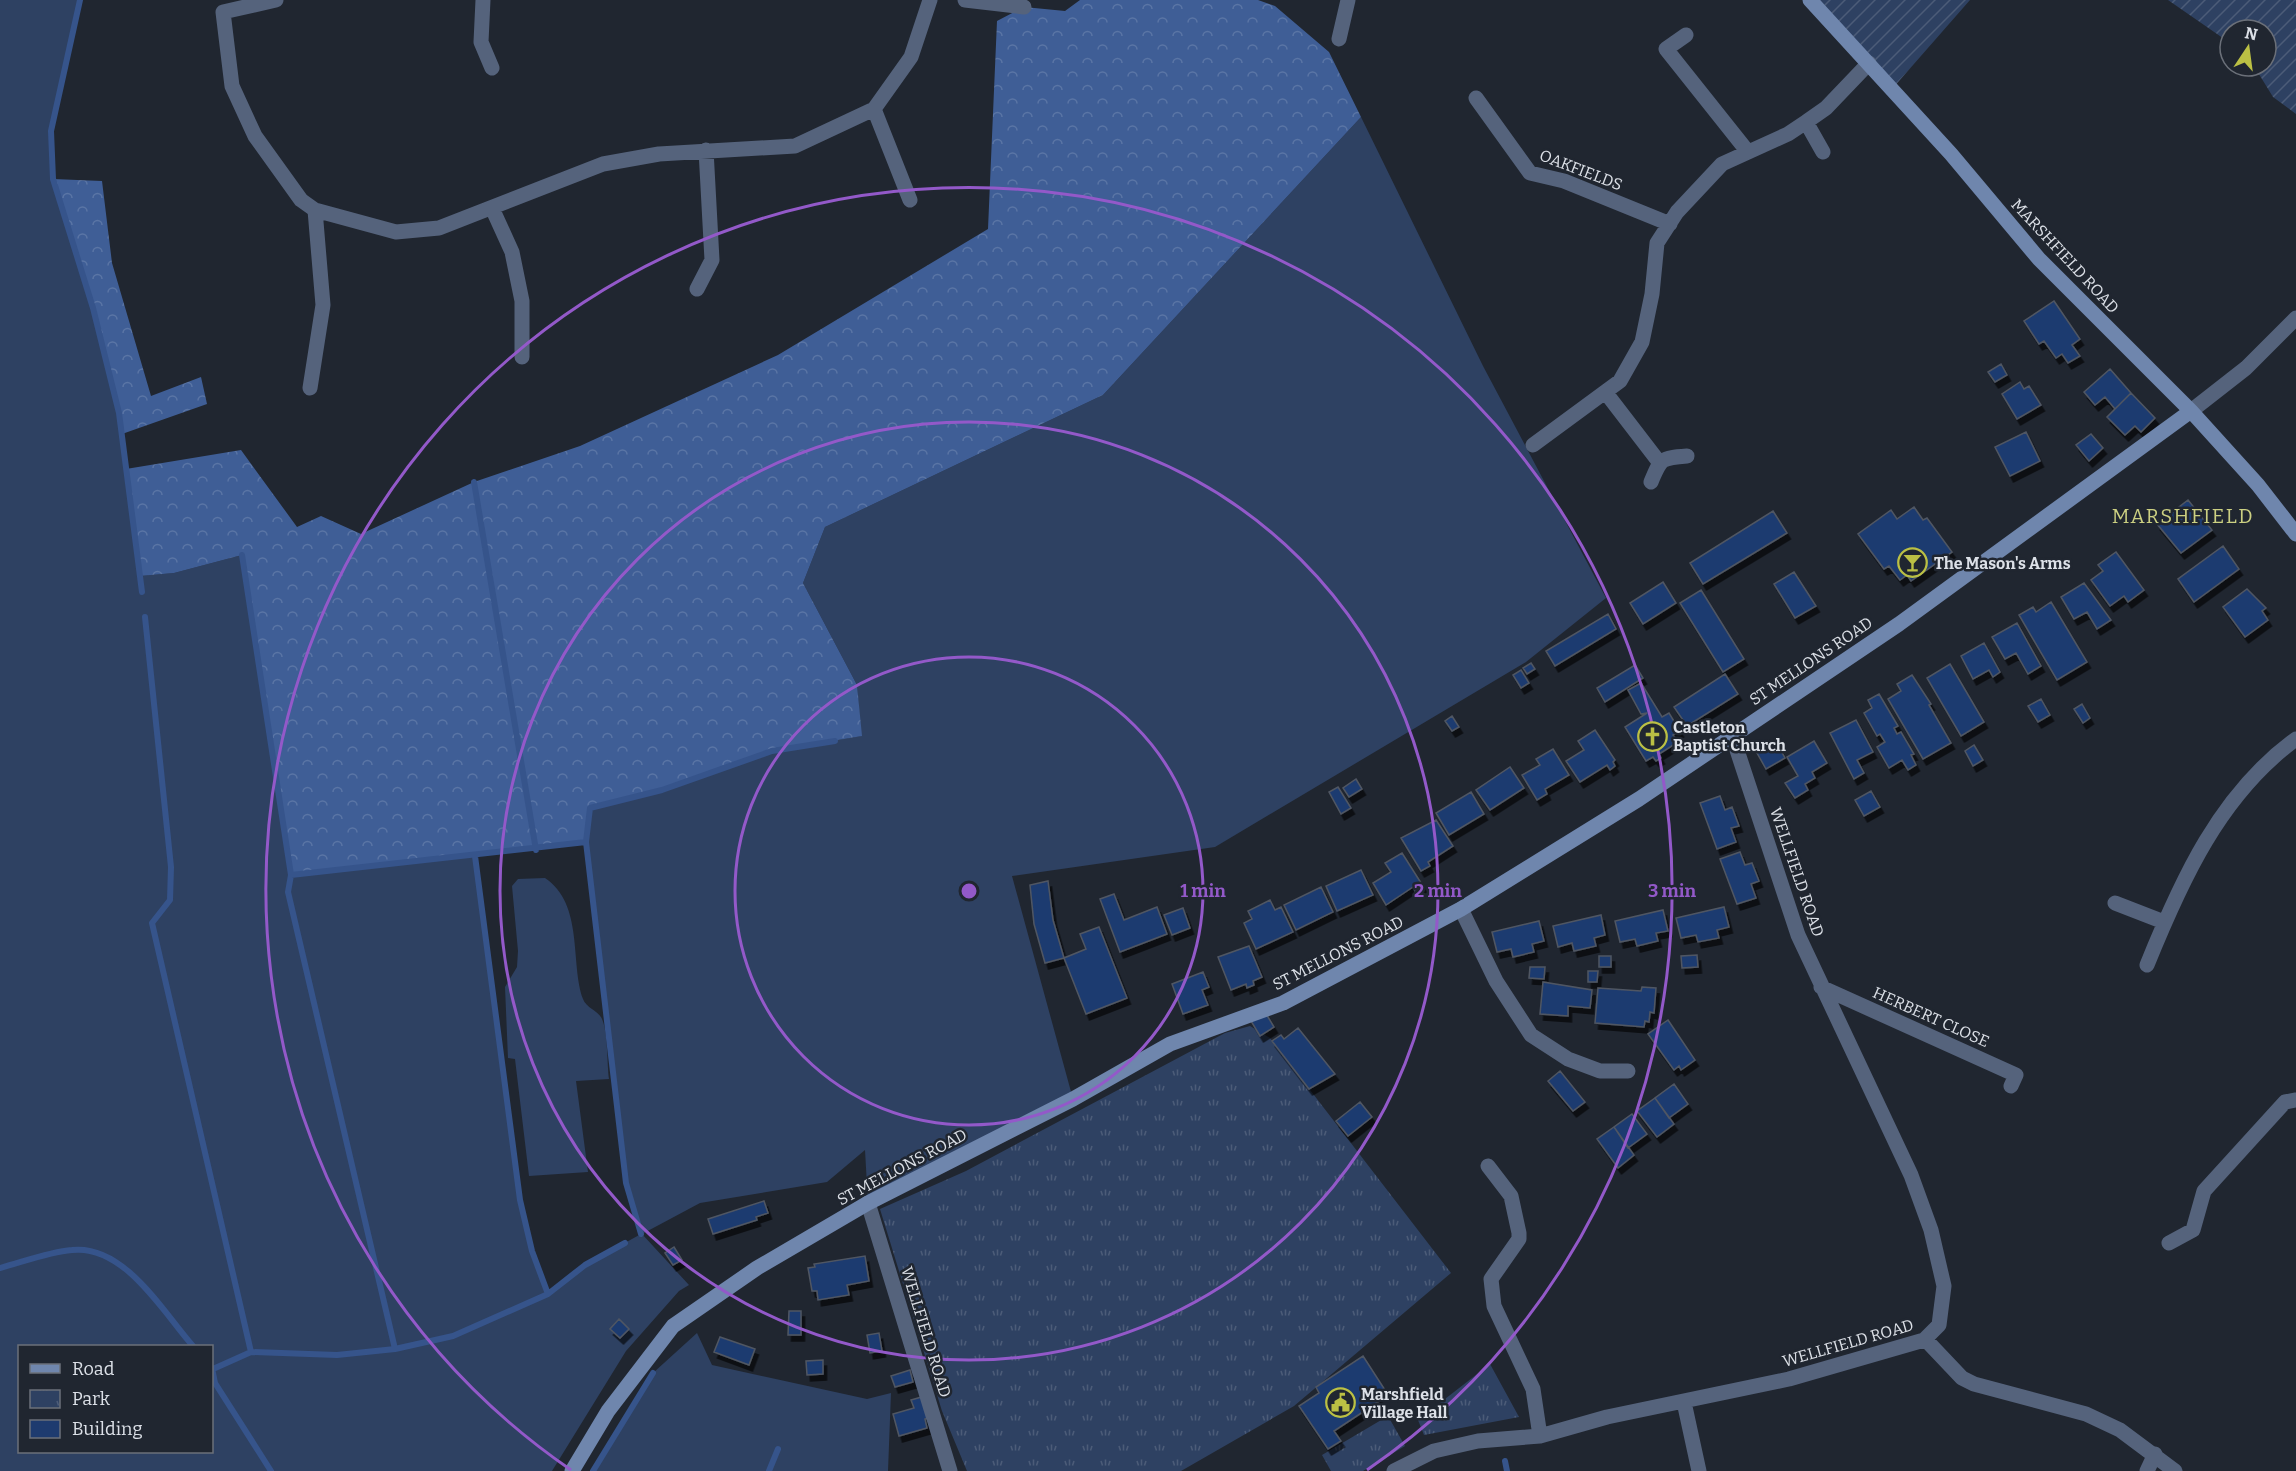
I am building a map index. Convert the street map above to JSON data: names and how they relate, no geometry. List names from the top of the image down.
{
  "streets": {
    "street": [
      "OAKFIELDS",
      "MARSHFIELD ROAD",
      "ST MELLONS ROAD",
      "WELLFIELD ROAD",
      "HERBERT CLOSE"
    ]
  },
  "crossings": [
    ["MARSHFIELD ROAD", "ST MELLONS ROAD"],
    ["ST MELLONS ROAD", "WELLFIELD ROAD"],
    ["WELLFIELD ROAD", "HERBERT CLOSE"]
  ],
  "districts": ["MARSHFIELD"],
  "places": {
    "bar": ["The Mason's Arms"],
    "church": ["Castleton Baptist Church"],
    "public building": ["Marshfield Village Hall"]
  },
  "legend": ["Road", "Park", "Building"],
  "north": "top",
  "rings": ["1 min", "2 min", "3 min"]
}
